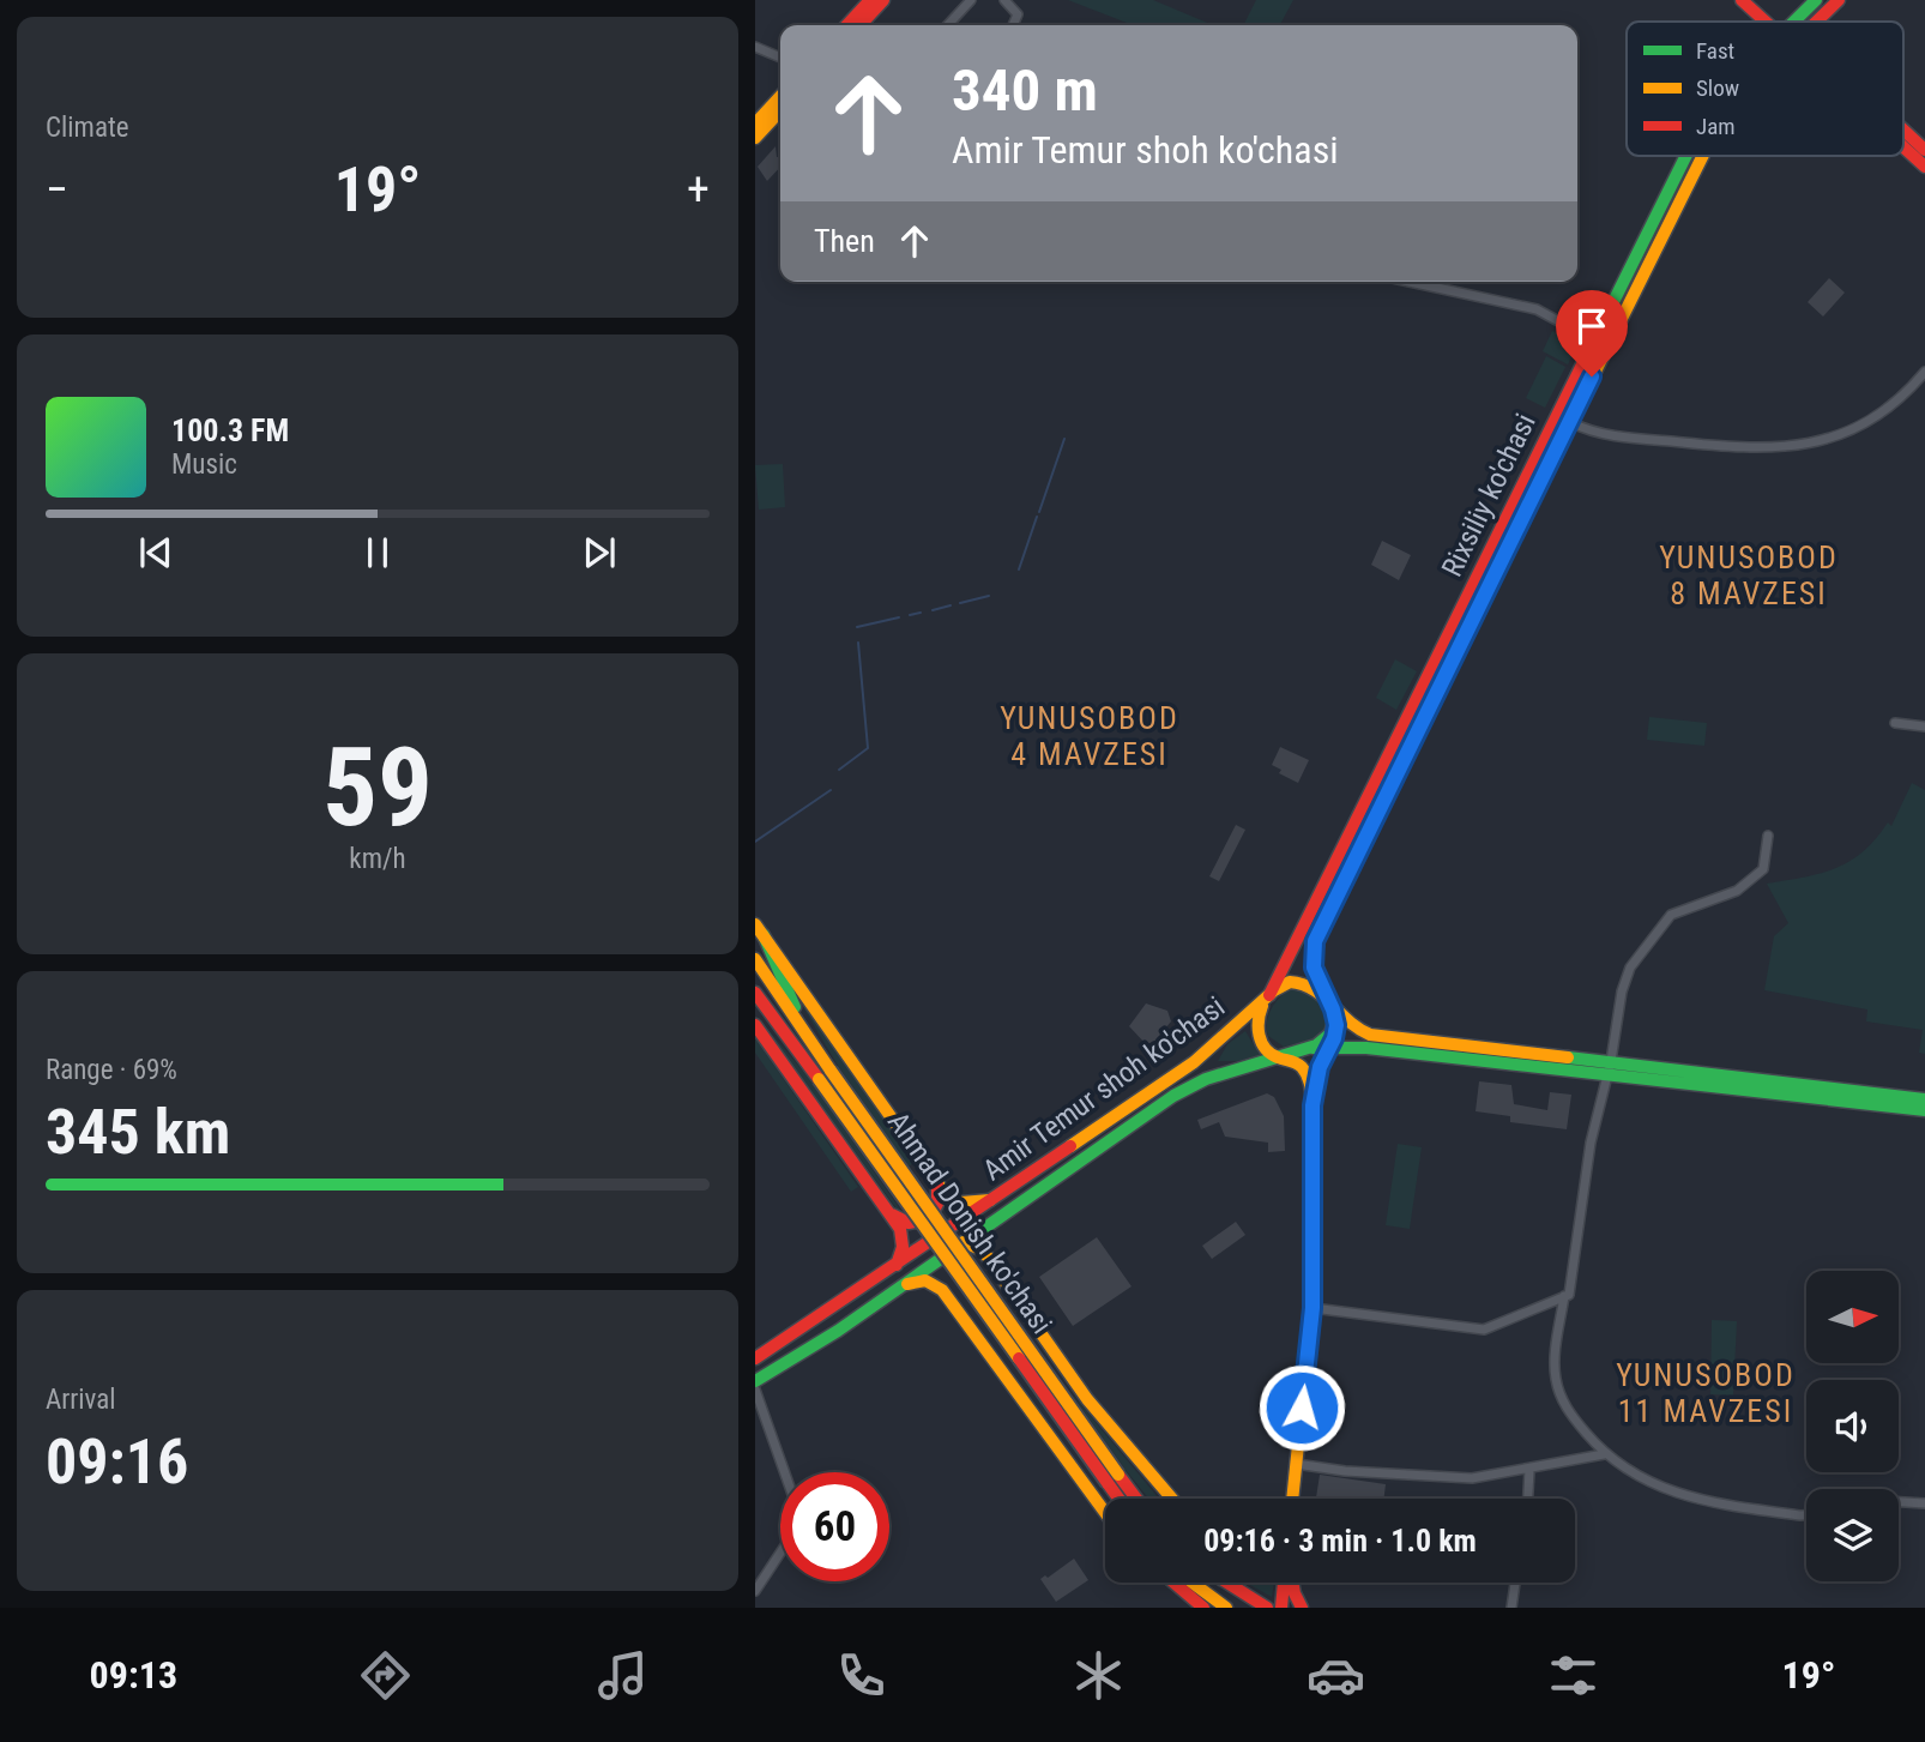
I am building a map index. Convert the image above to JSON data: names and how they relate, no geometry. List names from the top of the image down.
{
  "streets": {
    "main road": ["Rixsiliy ko'chasi", "Amir Temur shoh ko'chasi", "Ahmad Donish ko'chasi"]
  },
  "crossings": [
    ["Rixsiliy ko'chasi", "Amir Temur shoh ko'chasi"],
    ["Amir Temur shoh ko'chasi", "Ahmad Donish ko'chasi"]
  ],
  "districts": ["YUNUSOBOD 8 MAVZESI", "YUNUSOBOD 4 MAVZESI", "YUNUSOBOD 11 MAVZESI"],
  "legend": ["Fast", "Slow", "Jam"],
  "north": "right",
  "page": {
    "tile": [
      "Climate",
      ["59", "km/h"],
      ["Range · 69%", "345 km"],
      ["Arrival", "09:16"]
    ],
    "turn": ["340 m", "Amir Temur shoh ko'chasi"],
    "heat": ["−", "19°", "+"],
    "then": "Then",
    "song": ["100.3 FM", "Music"],
    "limit": "60",
    "trip": "09:16 · 3 min · 1.0 km",
    "tabs": ["09:13", "19°"]
  }
}
